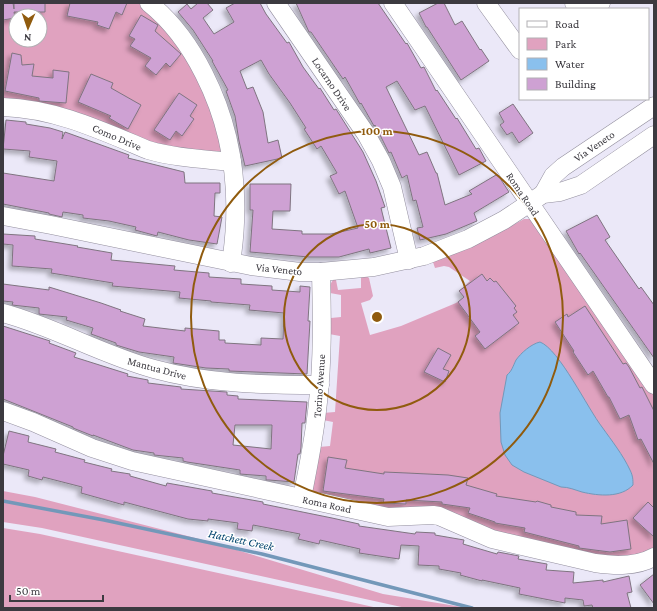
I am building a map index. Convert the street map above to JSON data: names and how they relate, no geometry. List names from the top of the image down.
{
  "streets": {
    "street": [
      "Locarno Drive",
      "Como Drive",
      "Via Veneto",
      "Roma Road",
      "Mantua Drive",
      "Torino Avenue"
    ]
  },
  "crossings": [
    ["Locarno Drive", "Via Veneto"],
    ["Via Veneto", "Roma Road"],
    ["Via Veneto", "Torino Avenue"],
    ["Roma Road", "Torino Avenue"],
    ["Mantua Drive", "Torino Avenue"]
  ],
  "water": ["Hatchett Creek"],
  "legend": [
    "Road",
    "Park",
    "Water",
    "Building"
  ],
  "scale_bar": "50 m",
  "north": "bottom",
  "rings": ["100 m", "50 m"]
}
